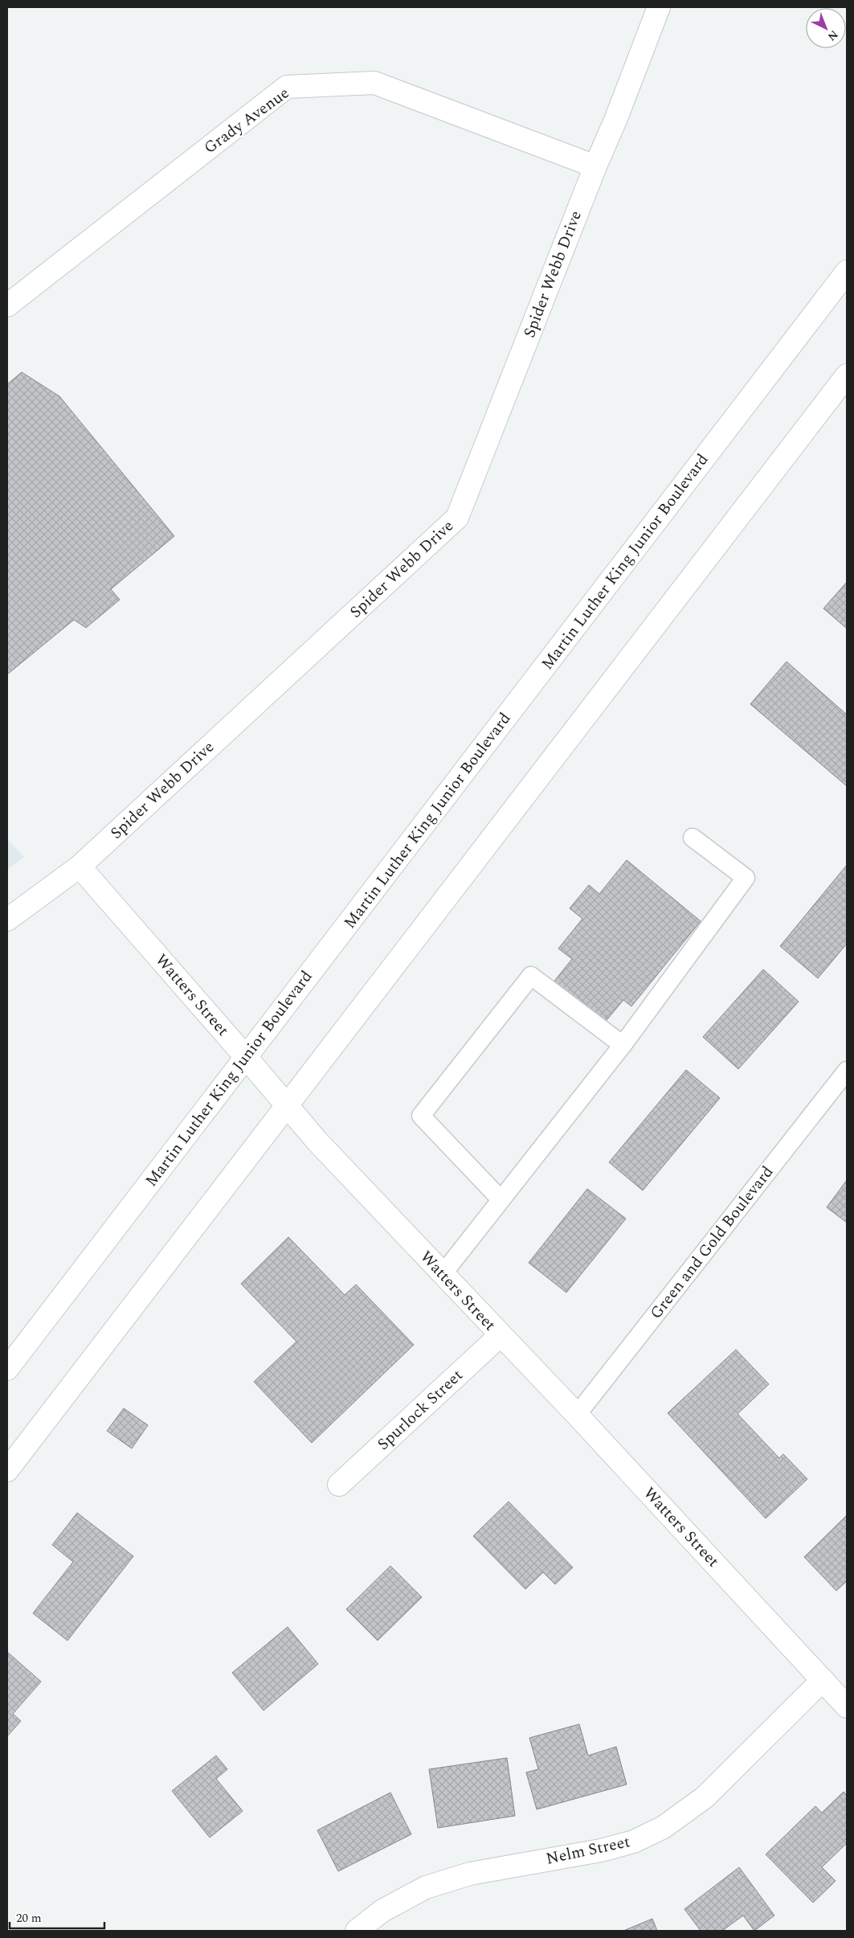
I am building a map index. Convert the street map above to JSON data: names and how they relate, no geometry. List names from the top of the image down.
{
  "streets": {
    "street": [
      "Grady Avenue",
      "Spider Webb Drive",
      "Martin Luther King Junior Boulevard",
      "Watters Street",
      "Spurlock Street",
      "Nelm Street"
    ],
    "lane": ["Green and Gold Boulevard"]
  },
  "crossings": [
    ["Grady Avenue", "Spider Webb Drive"],
    ["Spider Webb Drive", "Watters Street"],
    ["Martin Luther King Junior Boulevard", "Watters Street"],
    ["Watters Street", "Green and Gold Boulevard"],
    ["Watters Street", "Spurlock Street"],
    ["Watters Street", "Nelm Street"]
  ],
  "scale_bar": "20 m",
  "north": "bottom right"
}
